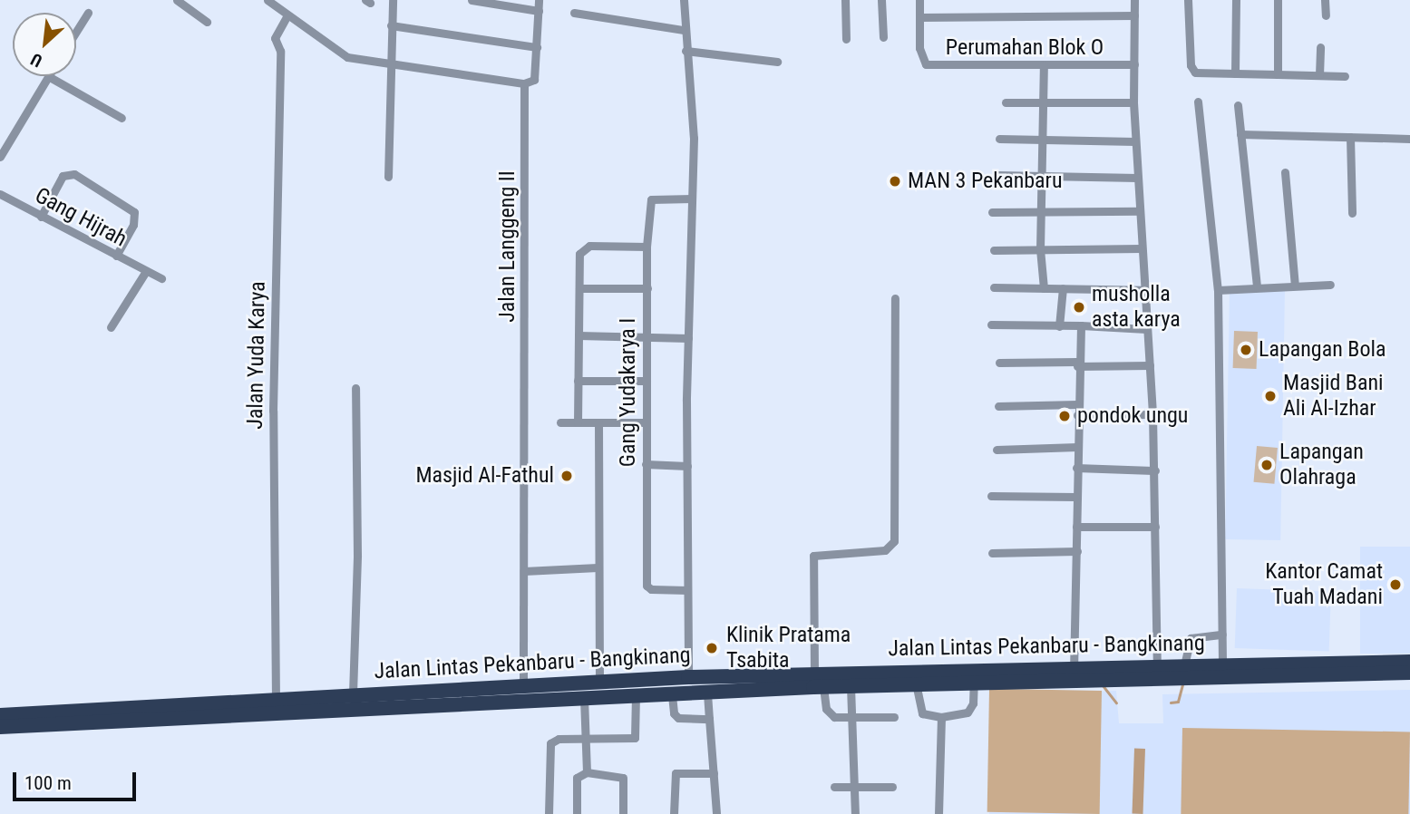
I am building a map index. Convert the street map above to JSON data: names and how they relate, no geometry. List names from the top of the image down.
{
  "streets": {
    "highway": ["Jalan Lintas Pekanbaru - Bangkinang"],
    "street": [
      "Perumahan Blok O",
      "Gang Hijrah",
      "Jalan Langgeng II",
      "Jalan Yuda Karya",
      "Gang Yudakarya I"
    ]
  },
  "crossings": [
    ["Jalan Langgeng II", "Jalan Lintas Pekanbaru - Bangkinang"],
    ["Jalan Yuda Karya", "Jalan Lintas Pekanbaru - Bangkinang"]
  ],
  "places": [
    "MAN 3 Pekanbaru",
    "musholla asta karya",
    "Lapangan Bola",
    "Masjid Bani Ali Al-Izhar",
    "pondok ungu",
    "Lapangan Olahraga",
    "Masjid Al-Fathul",
    "Kantor Camat Tuah Madani",
    "Klinik Pratama Tsabita"
  ],
  "scale_bar": "100 m",
  "north": "bottom left"
}
